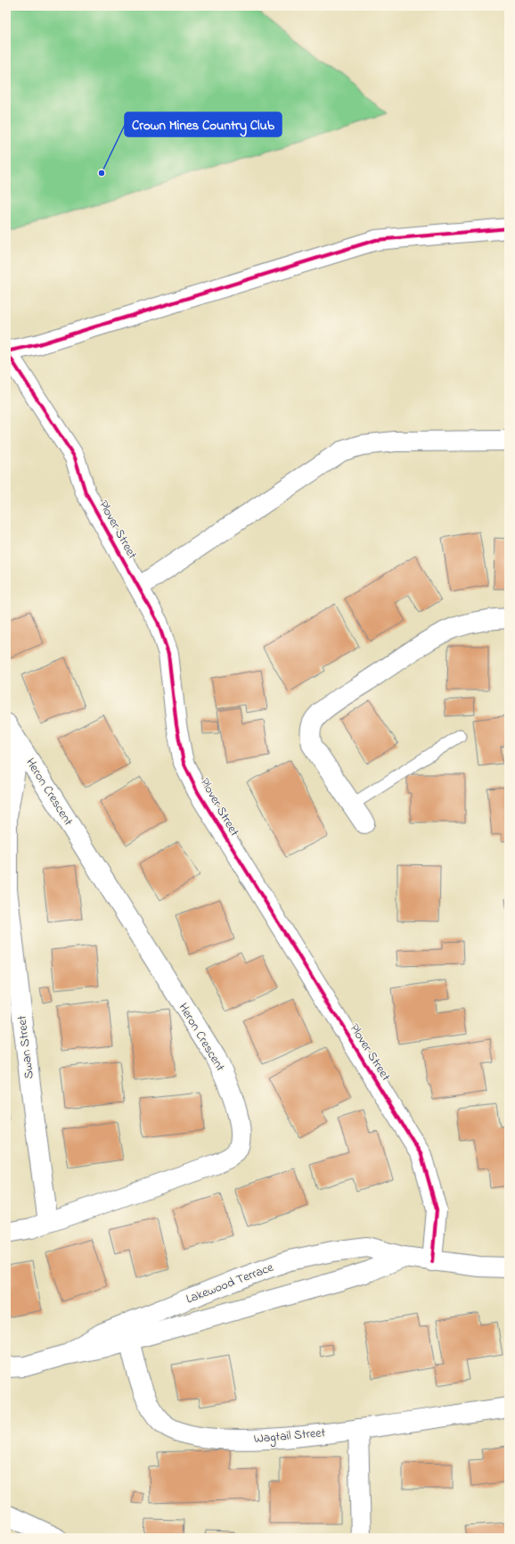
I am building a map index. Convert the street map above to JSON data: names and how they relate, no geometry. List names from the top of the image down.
{
  "streets": {
    "street": [
      "Plover Street",
      "Heron Crescent",
      "Swan Street",
      "Lakewood Terrace",
      "Wagtail Street"
    ]
  },
  "crossings": [
    ["Plover Street", "Lakewood Terrace"],
    ["Heron Crescent", "Swan Street"],
    ["Lakewood Terrace", "Wagtail Street"]
  ],
  "places": ["Crown Mines Country Club"]
}
